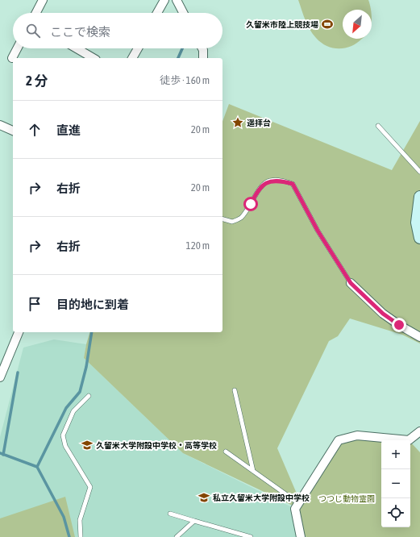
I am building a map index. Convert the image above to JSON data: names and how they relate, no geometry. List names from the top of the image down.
{
  "parks": ["つつじ動物霊園"],
  "places": {
    "sports": ["久留米市陸上競技場"],
    "place": ["遥拝台"],
    "school or university": ["久留米大学附設中学校・高等学校", "私立久留米大学附設中学校"]
  },
  "north": "bottom left",
  "page": {
    "search": "ここで検索",
    "heading": ["2 分", "徒歩 · 160 m"],
    "list": [
      ["直進", "20 m"],
      ["右折", "20 m"],
      ["右折", "120 m"],
      "目的地に到着"
    ],
    "map_buttons": ["+", "−"]
  }
}
